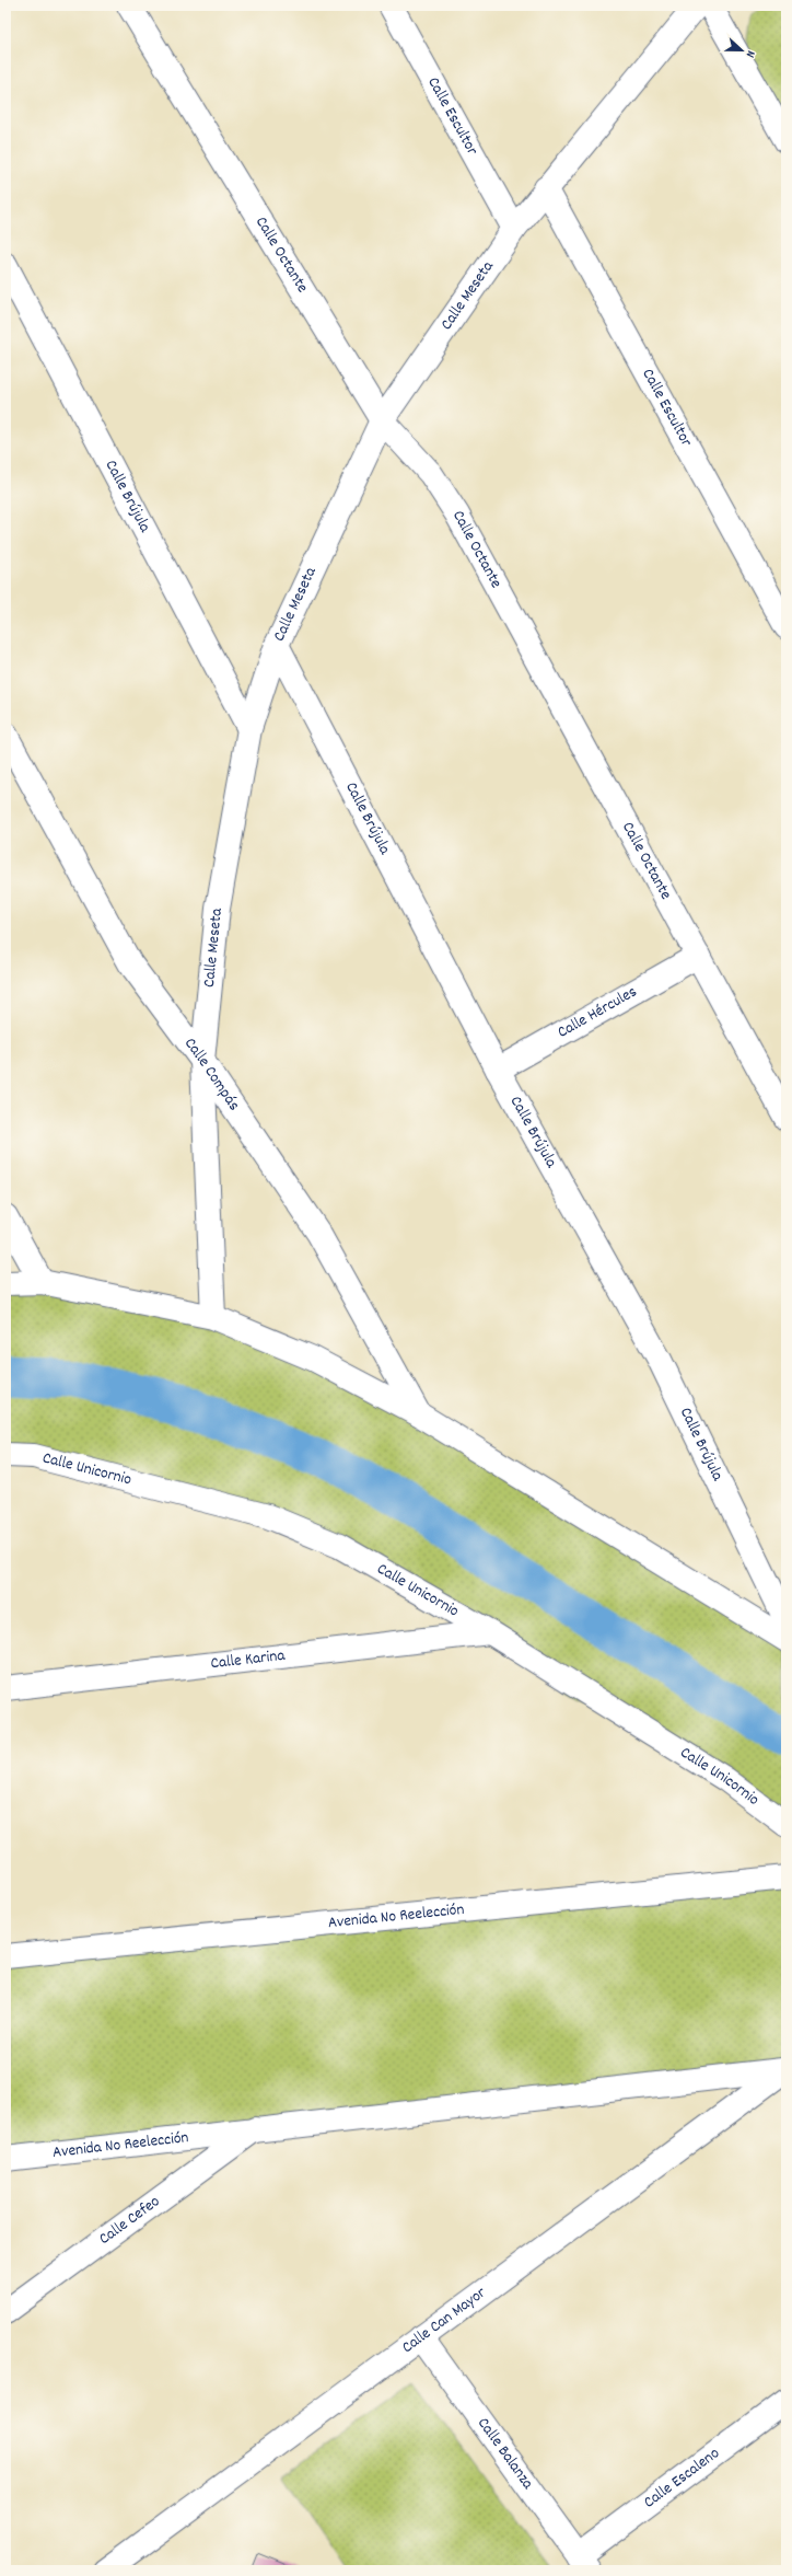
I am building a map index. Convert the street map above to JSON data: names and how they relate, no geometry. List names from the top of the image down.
{
  "streets": {
    "street": [
      "Calle Escultor",
      "Calle Octante",
      "Calle Meseta",
      "Calle Brújula",
      "Calle Hércules",
      "Calle Compás",
      "Calle Unicornio",
      "Calle Karina",
      "Avenida No Reelección",
      "Calle Cefeo",
      "Calle Can Mayor",
      "Calle Balanza",
      "Calle Escaleno"
    ]
  },
  "crossings": [
    ["Calle Escultor", "Calle Meseta"],
    ["Calle Octante", "Calle Meseta"],
    ["Calle Octante", "Calle Hércules"],
    ["Calle Meseta", "Calle Brújula"],
    ["Calle Meseta", "Calle Compás"],
    ["Calle Brújula", "Calle Hércules"],
    ["Calle Unicornio", "Calle Karina"],
    ["Avenida No Reelección", "Calle Cefeo"],
    ["Avenida No Reelección", "Calle Can Mayor"],
    ["Calle Can Mayor", "Calle Balanza"],
    ["Calle Balanza", "Calle Escaleno"]
  ],
  "north": "right"
}
